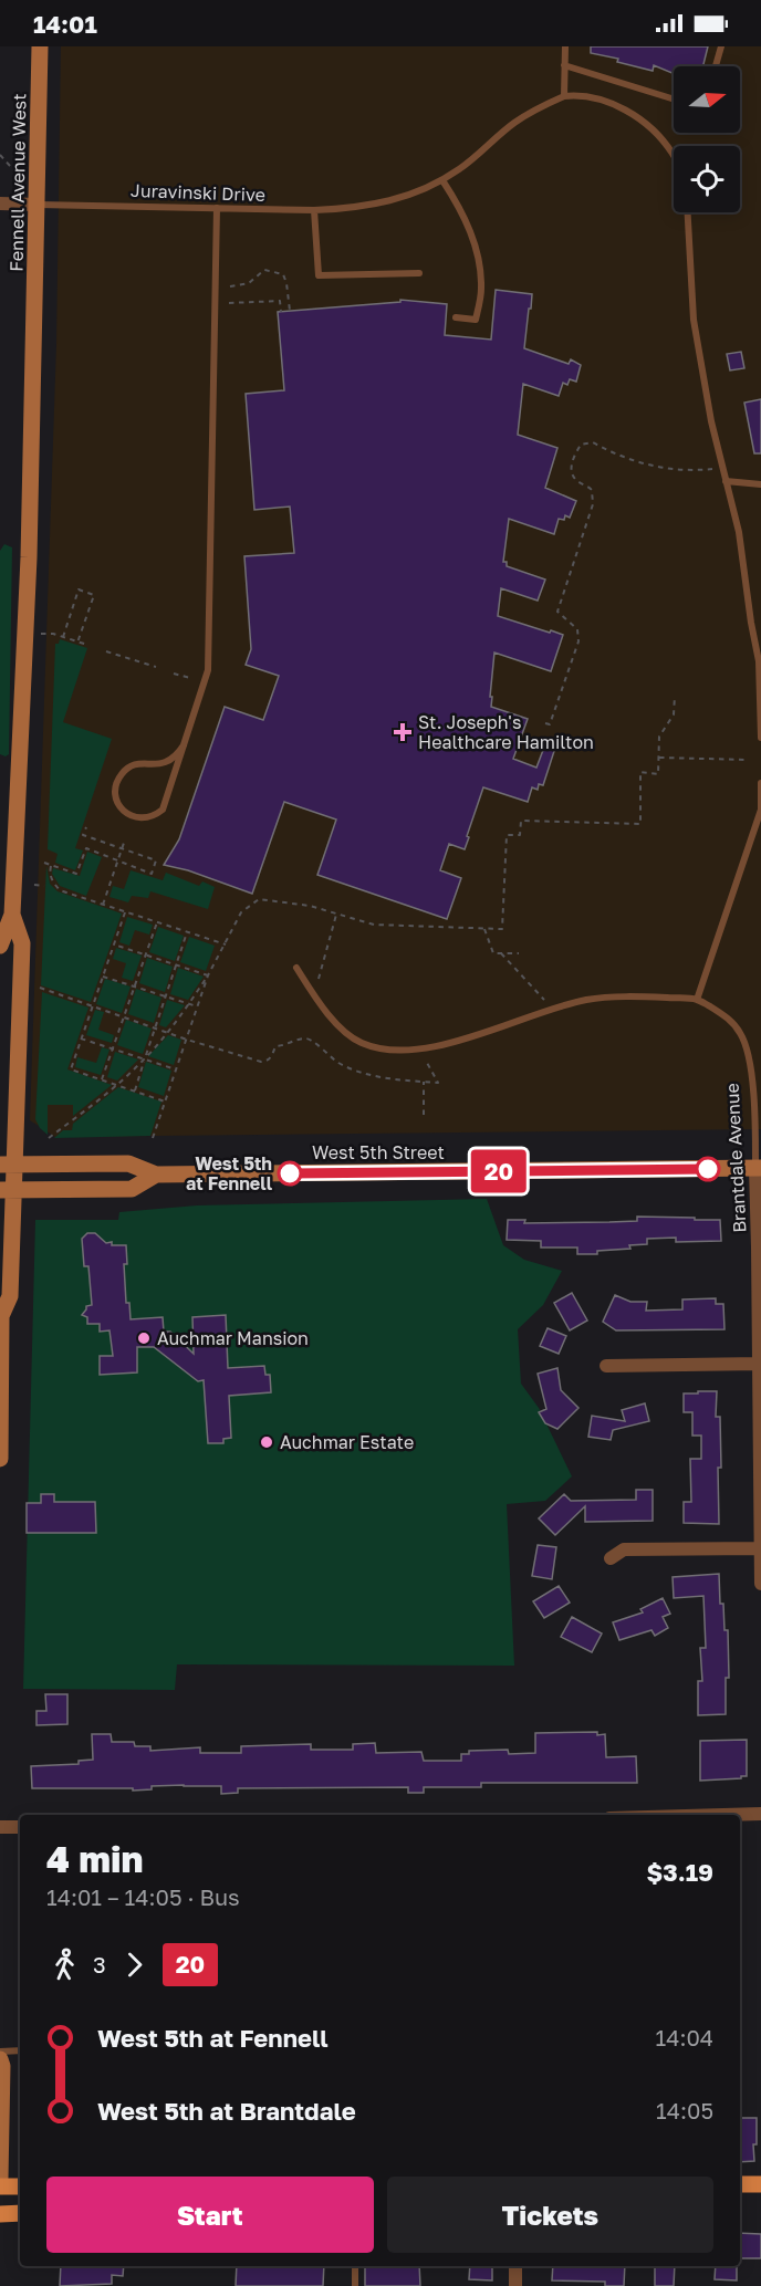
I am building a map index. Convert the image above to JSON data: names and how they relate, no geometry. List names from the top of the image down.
{
  "streets": {
    "main road": ["Fennell Avenue West", "West 5th Street"],
    "street": ["Brantdale Avenue"],
    "lane": ["Juravinski Drive"]
  },
  "crossings": [
    ["Fennell Avenue West", "Juravinski Drive"],
    ["Fennell Avenue West", "West 5th Street"],
    ["West 5th Street", "Brantdale Avenue"]
  ],
  "places": {
    "health": ["St. Joseph's Healthcare Hamilton"],
    "other": ["West 5th at Fennell", "Auchmar Mansion", "Auchmar Estate"]
  },
  "lines": ["bus line 20"],
  "north": "right",
  "page": {
    "status": "14:01",
    "on_map": "20",
    "heading": ["4 min", "14:01 – 14:05 · Bus", "$3.19"],
    "legs": ["3", "20"],
    "list": [
      {
        "name": "West 5th at Fennell",
        "value": "14:04"
      },
      {
        "name": "West 5th at Brantdale",
        "value": "14:05"
      }
    ],
    "buttons": ["Start", "Tickets"]
  }
}
